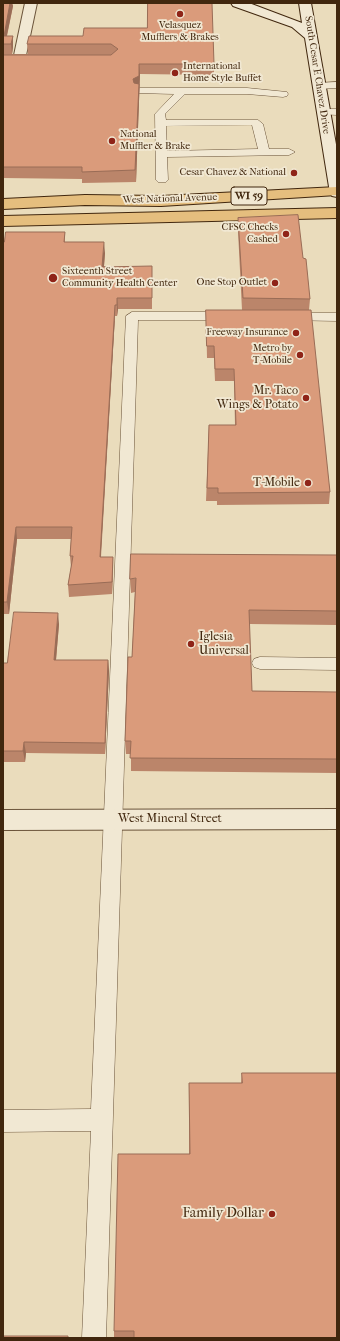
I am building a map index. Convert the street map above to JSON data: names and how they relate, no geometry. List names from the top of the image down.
{
  "streets": {
    "main road": [
      "South Cesar E Chavez Drive",
      "WI 59",
      "West National Avenue",
      "West Mineral Street"
    ]
  },
  "crossings": [
    ["South Cesar E Chavez Drive", "West National Avenue"]
  ],
  "places": [
    "Velasquez Mufflers & Brakes",
    "International Home Style Buffet",
    "National Muffler & Brake",
    "Cesar Chavez & National",
    "CFSC Checks Cashed",
    "Sixteenth Street Community Health Center",
    "One Stop Outlet",
    "Freeway Insurance",
    "Metro by T-Mobile",
    "Mr. Taco Wings & Potato",
    "T-Mobile",
    "Iglesia Universal",
    "Family Dollar"
  ]
}
